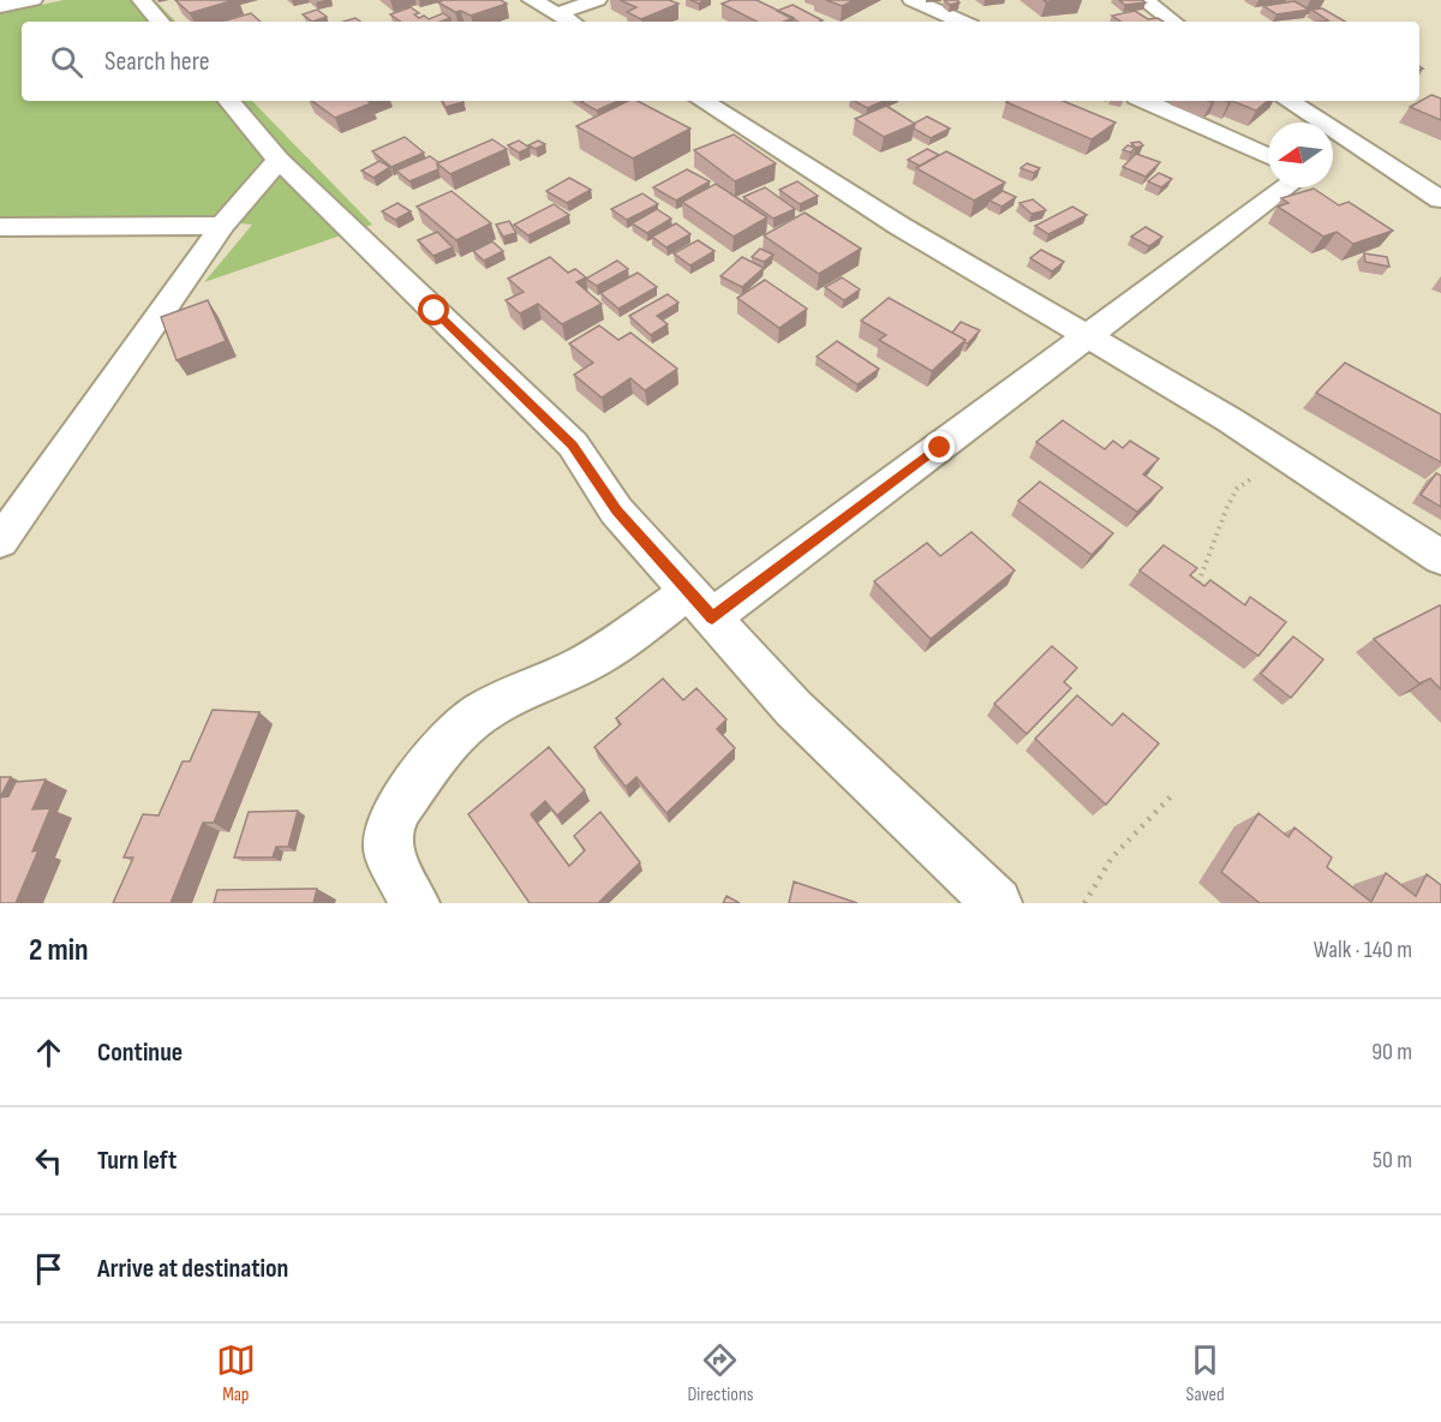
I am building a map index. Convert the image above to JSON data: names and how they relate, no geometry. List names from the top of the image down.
{
  "north": "left",
  "page": {
    "search": "Search here",
    "heading": ["2 min", "Walk · 140 m"],
    "list": [
      ["Continue", "90 m"],
      ["Turn left", "50 m"],
      "Arrive at destination"
    ],
    "nav": ["Map", "Directions", "Saved"]
  }
}
